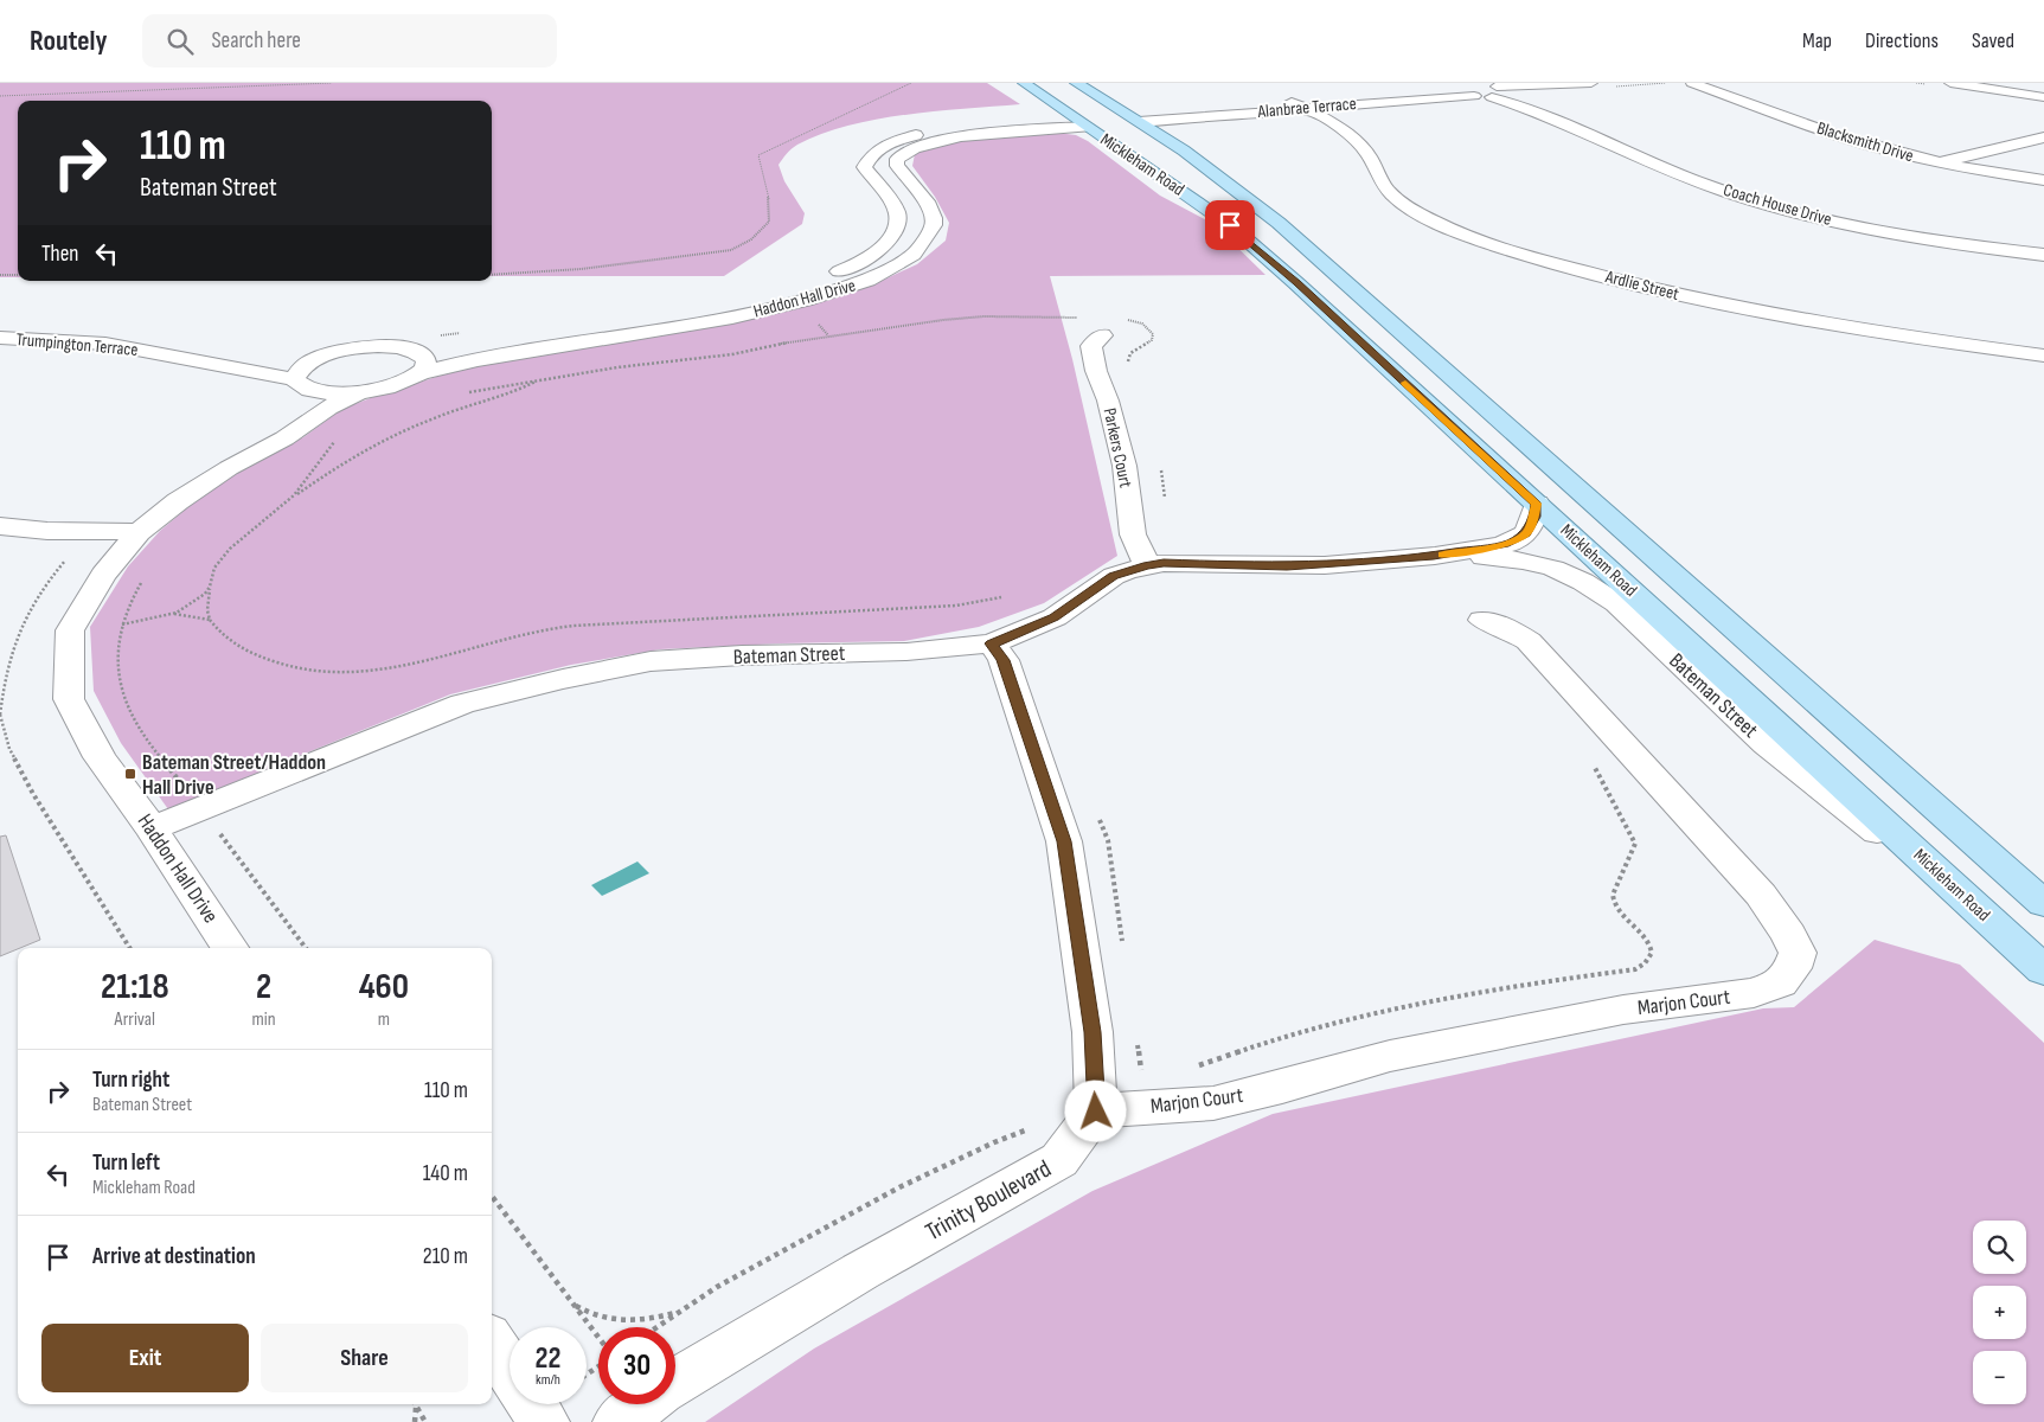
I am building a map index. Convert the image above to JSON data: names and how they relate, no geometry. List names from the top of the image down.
{
  "streets": {
    "main road": ["Mickleham Road"],
    "street": [
      "Alanbrae Terrace",
      "Blacksmith Drive",
      "Coach House Drive",
      "Ardlie Street",
      "Haddon Hall Drive",
      "Trumpington Terrace",
      "Parkers Court",
      "Bateman Street",
      "Marjon Court",
      "Trinity Boulevard"
    ]
  },
  "crossings": [
    ["Alanbrae Terrace", "Mickleham Road"],
    ["Alanbrae Terrace", "Coach House Drive"],
    ["Alanbrae Terrace", "Ardlie Street"],
    ["Alanbrae Terrace", "Haddon Hall Drive"],
    ["Mickleham Road", "Haddon Hall Drive"],
    ["Mickleham Road", "Bateman Street"],
    ["Haddon Hall Drive", "Trumpington Terrace"],
    ["Haddon Hall Drive", "Bateman Street"],
    ["Parkers Court", "Bateman Street"],
    ["Marjon Court", "Trinity Boulevard"]
  ],
  "places": {
    "transit": ["Bateman Street/Haddon Hall Drive"]
  },
  "page": {
    "header": "Routely",
    "search": "Search here",
    "nav": ["Map", "Directions", "Saved"],
    "turn": ["110 m", "Bateman Street"],
    "then": "Then",
    "eta": [
      "21:18",
      "Arrival",
      "2",
      "min",
      "460",
      "m"
    ],
    "list": [
      {
        "name": "Turn right",
        "note": "Bateman Street",
        "value": "110 m"
      },
      {
        "name": "Turn left",
        "note": "Mickleham Road",
        "value": "140 m"
      },
      {
        "name": "Arrive at destination",
        "value": "210 m"
      }
    ],
    "map_buttons": ["+", "−"],
    "buttons": ["Exit", "Share"],
    "speed": "22 km/h",
    "limit": "30"
  }
}
